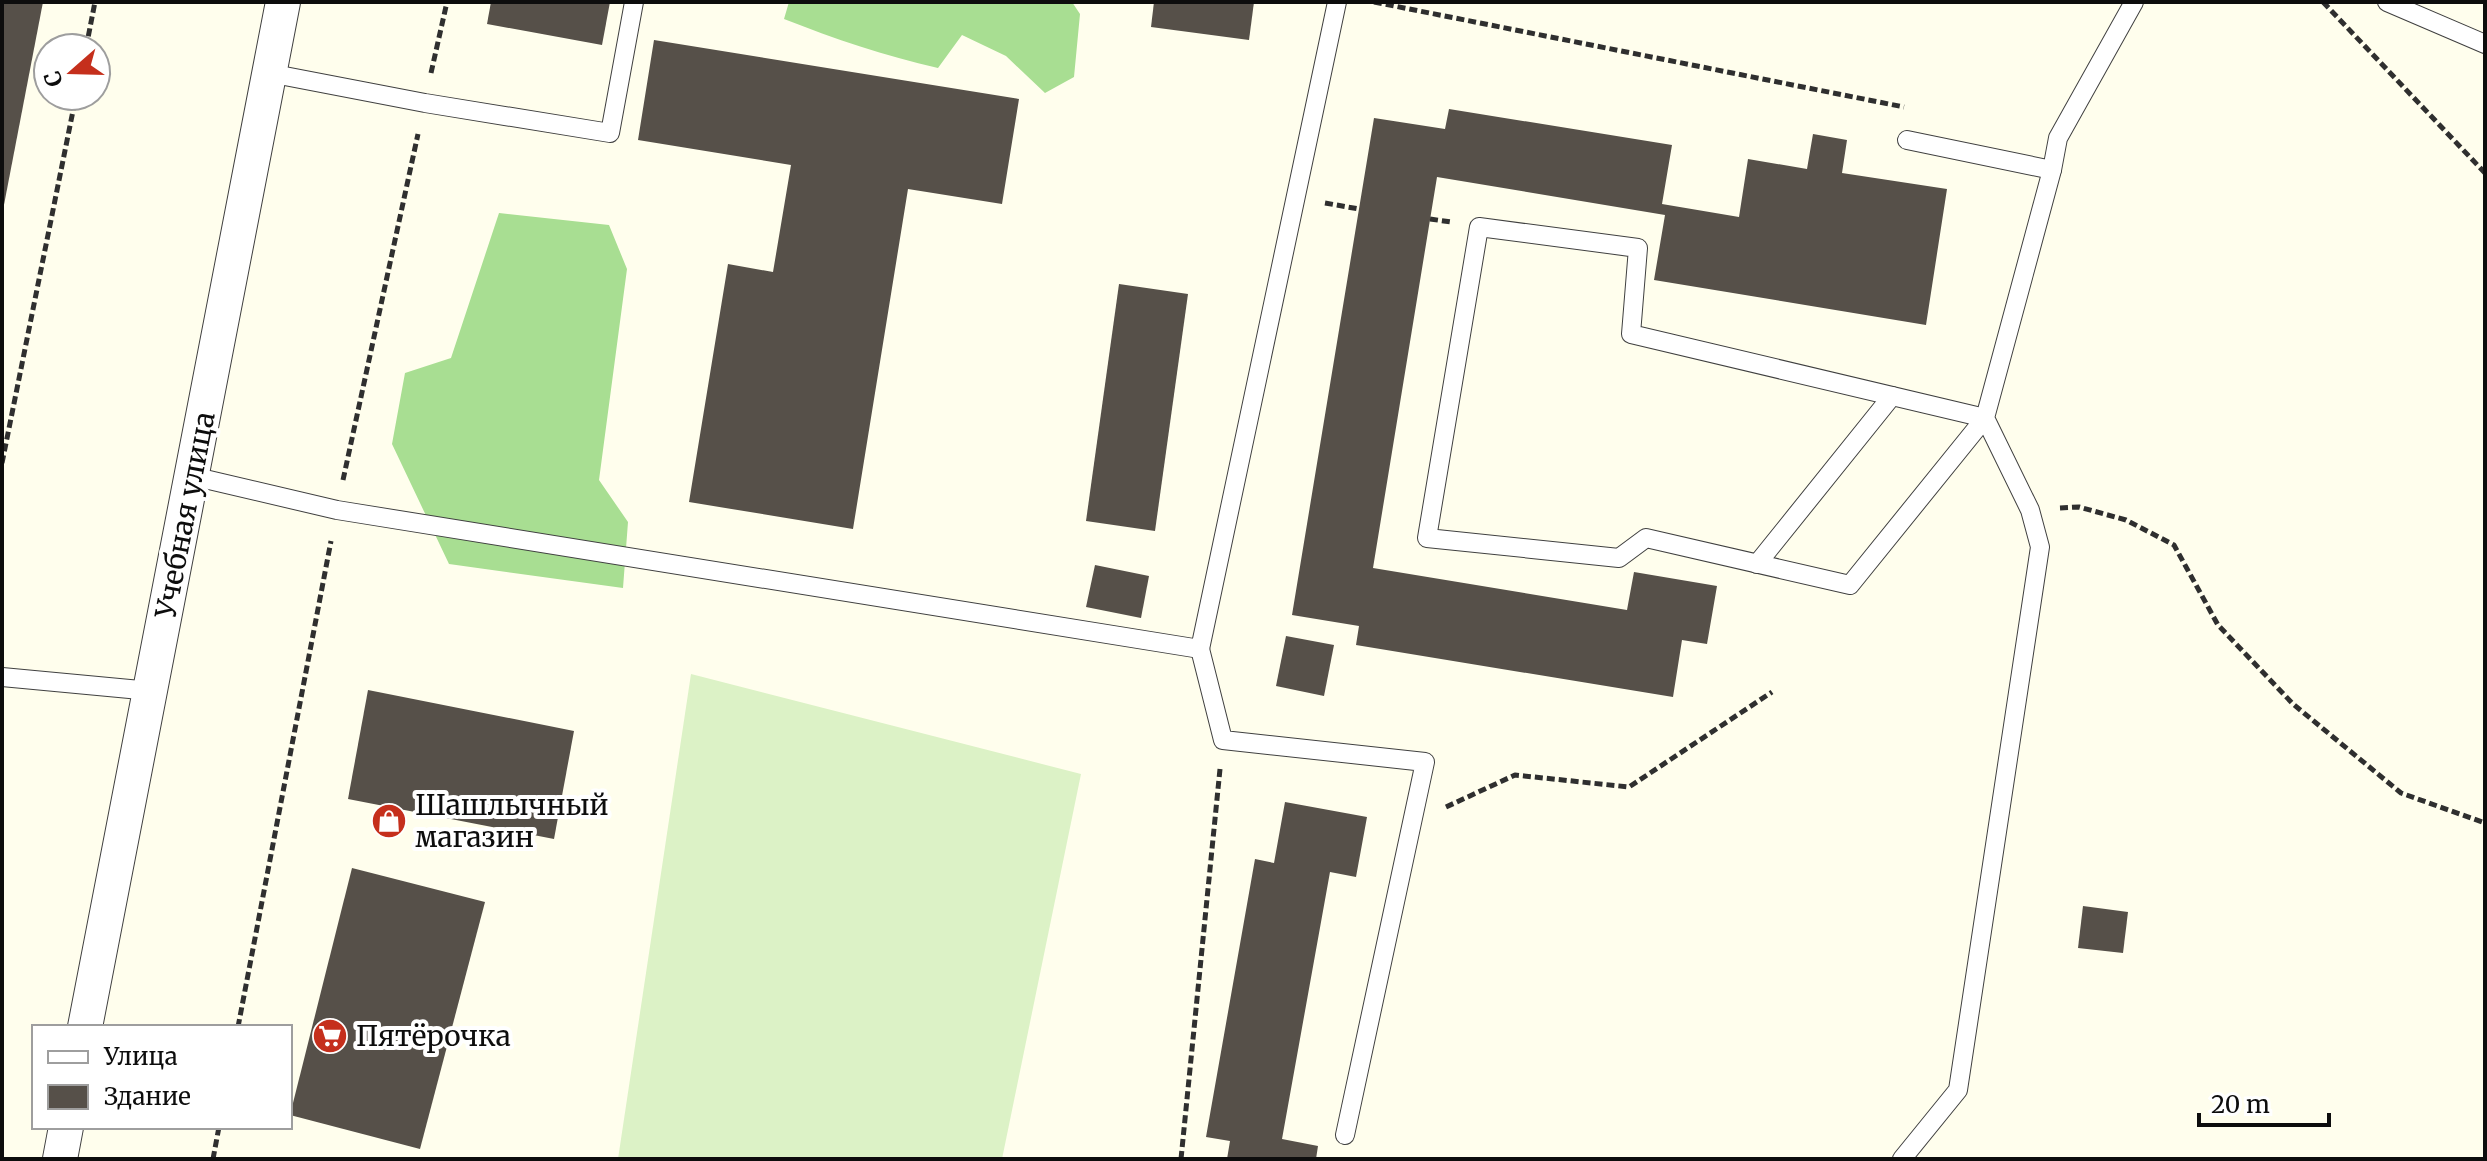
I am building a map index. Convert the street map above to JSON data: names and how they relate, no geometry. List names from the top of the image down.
{
  "streets": {
    "street": ["Учебная улица"]
  },
  "places": {
    "shop": ["Шашлычный магазин"],
    "supermarket": ["Пятёрочка"]
  },
  "legend": ["Улица", "Здание"],
  "scale_bar": "20 m",
  "north": "left"
}
